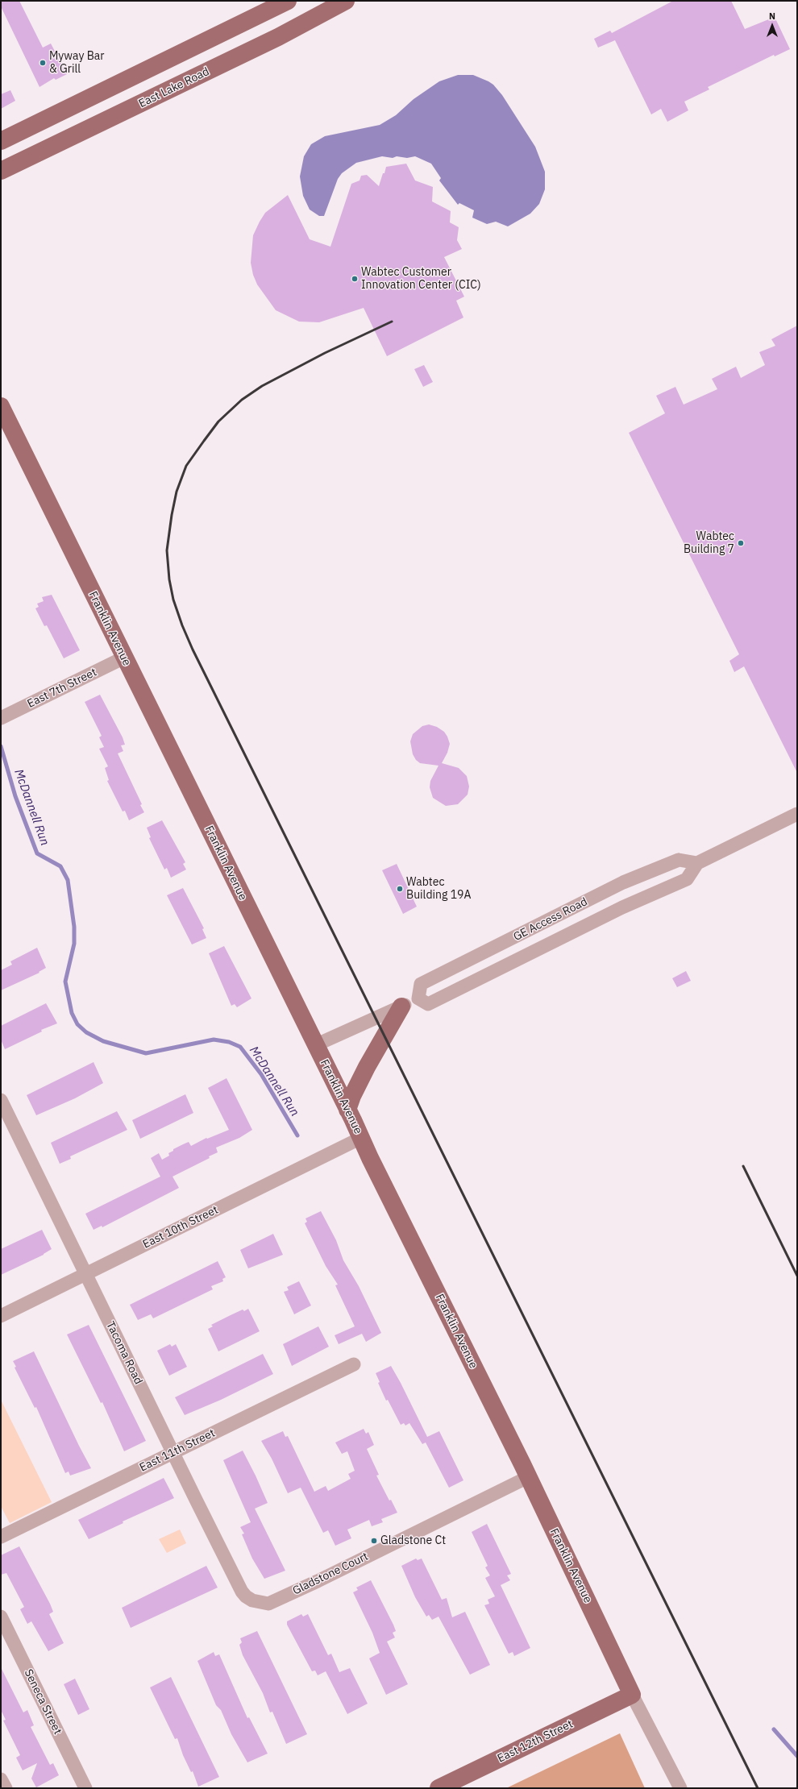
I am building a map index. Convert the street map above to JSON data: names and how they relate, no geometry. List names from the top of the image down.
{
  "streets": {
    "main road": ["East Lake Road", "Franklin Avenue", "East 12th Street"],
    "street": [
      "East 7th Street",
      "GE Access Road",
      "East 10th Street",
      "Tacoma Road",
      "East 11th Street",
      "Gladstone Court",
      "Seneca Street"
    ]
  },
  "crossings": [
    ["Franklin Avenue", "East 7th Street"],
    ["Franklin Avenue", "East 10th Street"],
    ["Franklin Avenue", "Gladstone Court"],
    ["Franklin Avenue", "East 12th Street"],
    ["East 10th Street", "Tacoma Road"],
    ["Tacoma Road", "East 11th Street"],
    ["Tacoma Road", "Gladstone Court"]
  ],
  "water": ["McDannell Run"],
  "places": [
    "Myway Bar & Grill",
    "Wabtec Customer Innovation Center (CIC)",
    "Wabtec Building 7",
    "Wabtec Building 19A",
    "Gladstone Ct"
  ],
  "north": "top"
}
